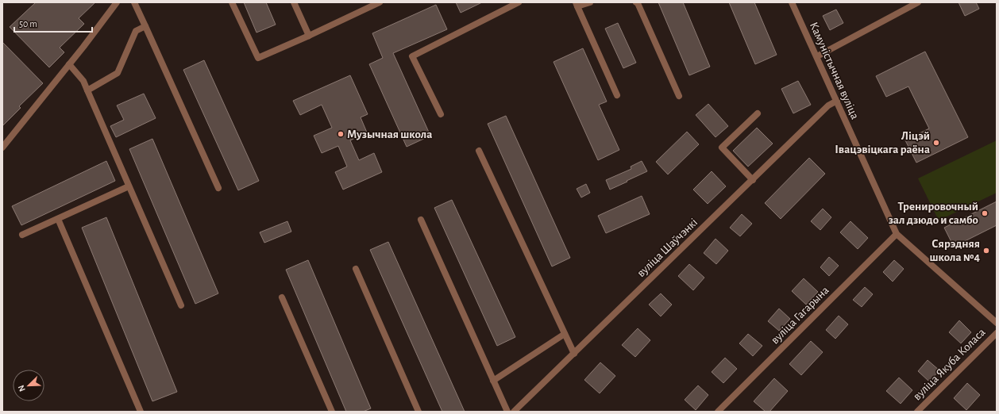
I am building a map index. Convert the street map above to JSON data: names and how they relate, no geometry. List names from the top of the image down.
{
  "streets": {
    "street": [
      "Камуністычная вуліца",
      "вуліца Шаўчэнкі",
      "вуліца Гагарына",
      "вуліца Якуба Коласа"
    ]
  },
  "crossings": [
    ["Камуністычная вуліца", "вуліца Шаўчэнкі"],
    ["Камуністычная вуліца", "вуліца Гагарына"]
  ],
  "places": [
    "Музычная школа",
    "Ліцэй Івацэвіцкага раёна",
    "Тренировочный зал дзюдо и самбо",
    "Сярэдняя школа №4"
  ],
  "scale_bar": "50 m",
  "north": "bottom left"
}
